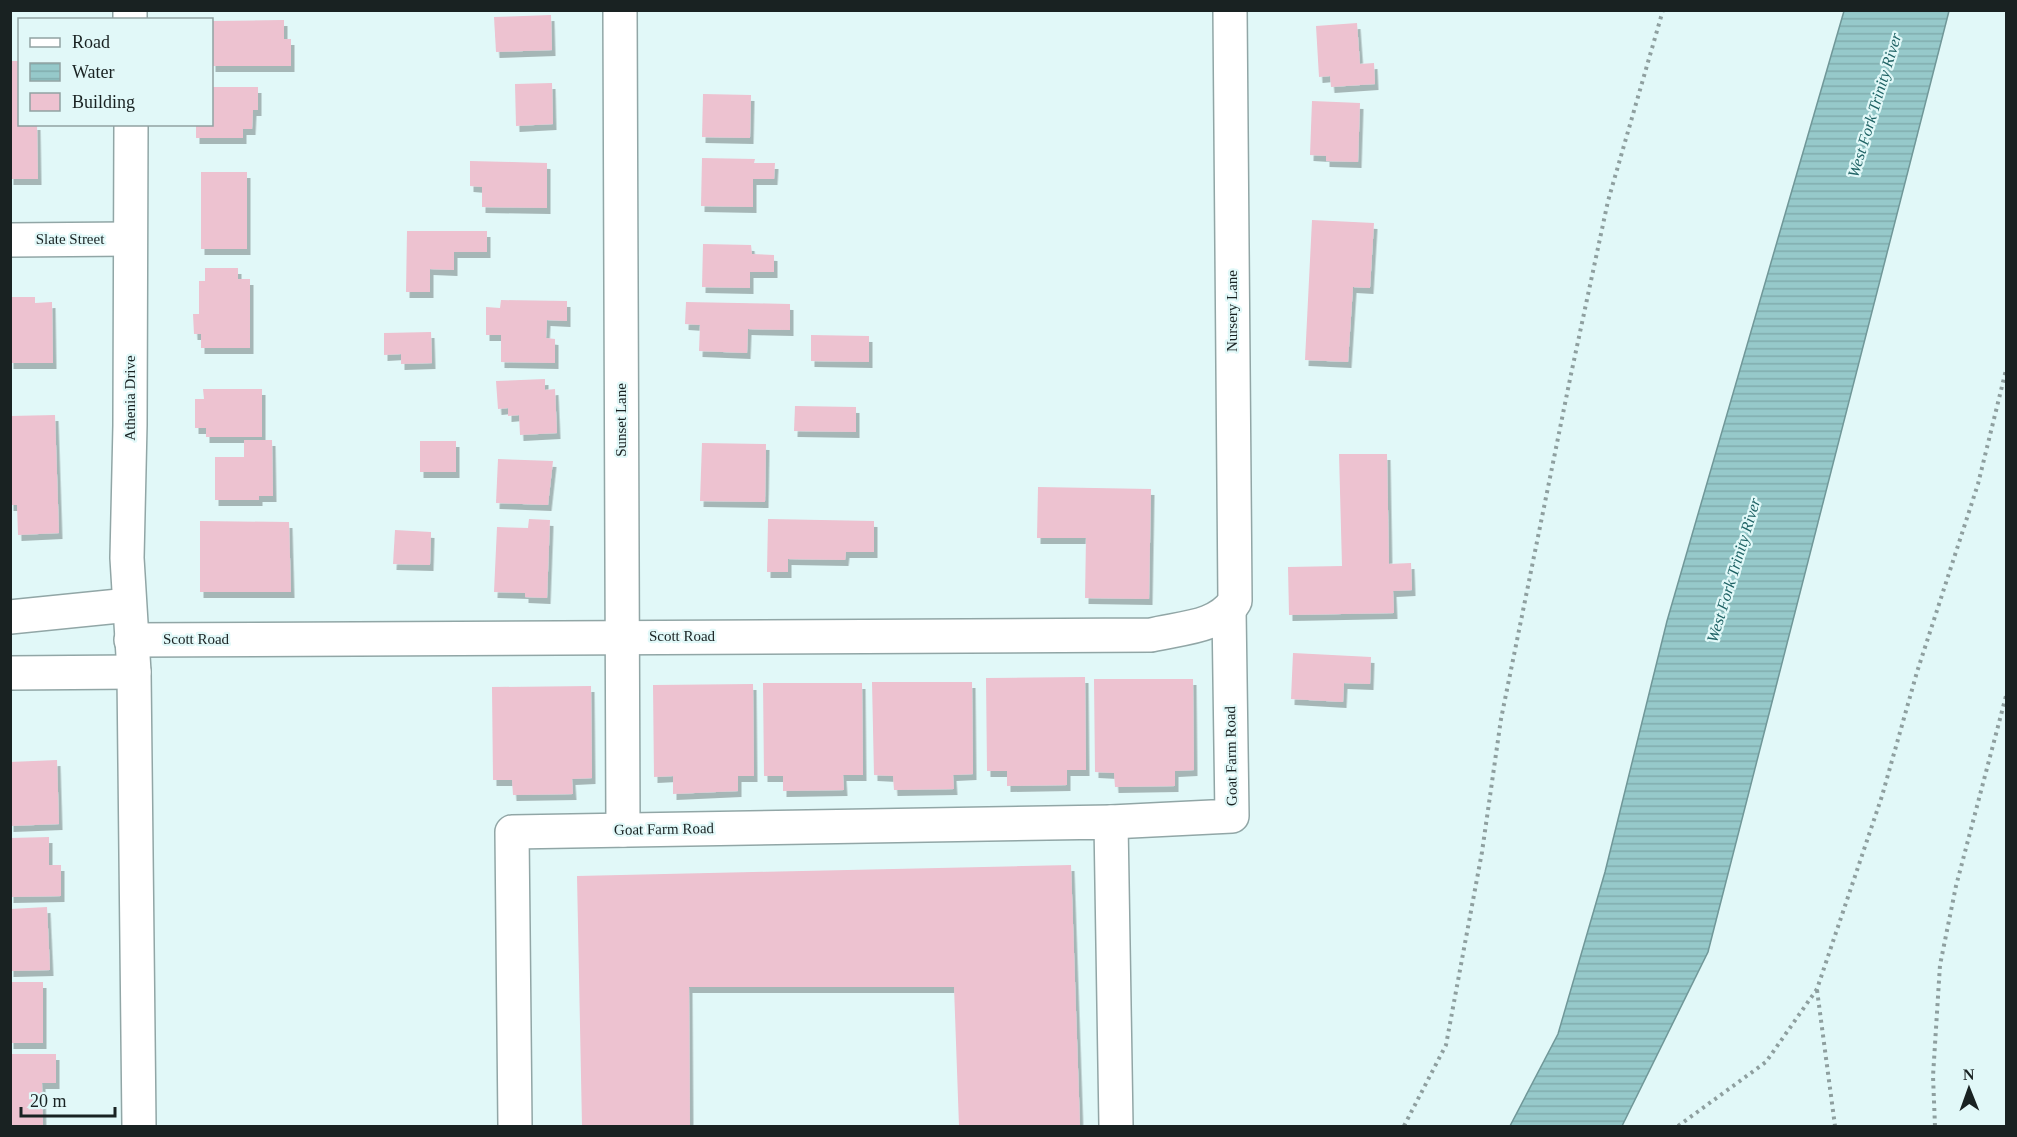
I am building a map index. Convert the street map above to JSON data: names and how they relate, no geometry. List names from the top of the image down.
{
  "streets": {
    "street": [
      "Slate Street",
      "Nursery Lane",
      "Athenia Drive",
      "Sunset Lane",
      "Scott Road",
      "Goat Farm Road"
    ]
  },
  "crossings": [
    ["Slate Street", "Athenia Drive"],
    ["Nursery Lane", "Scott Road"],
    ["Nursery Lane", "Goat Farm Road"],
    ["Athenia Drive", "Scott Road"],
    ["Sunset Lane", "Scott Road"],
    ["Sunset Lane", "Goat Farm Road"],
    ["Scott Road", "Goat Farm Road"]
  ],
  "water": ["West Fork Trinity River"],
  "legend": ["Road", "Water", "Building"],
  "scale_bar": "20 m",
  "north": "top"
}
